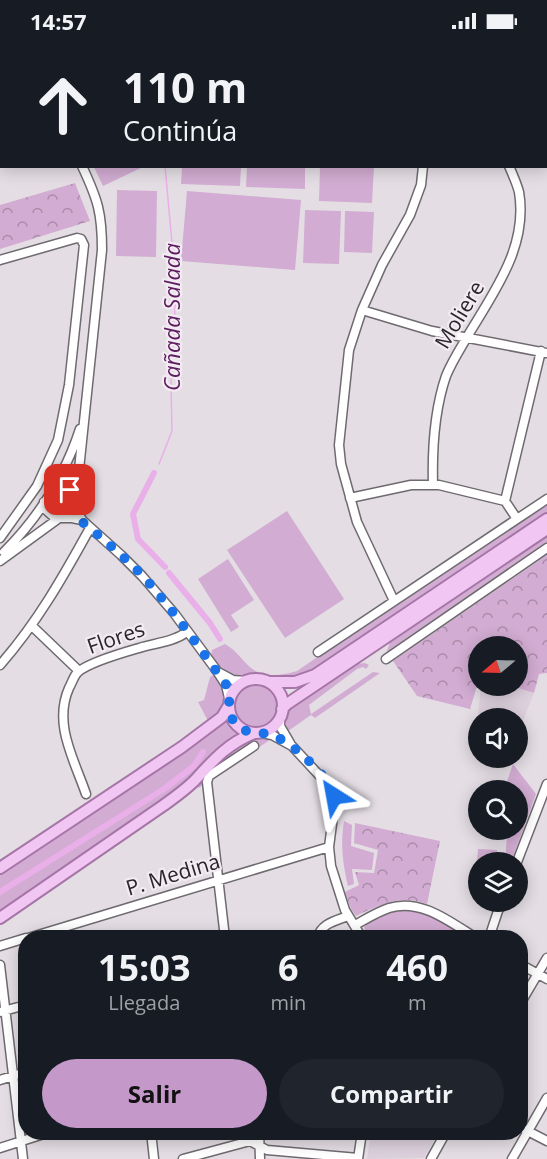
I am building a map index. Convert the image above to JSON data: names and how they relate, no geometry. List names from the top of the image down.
{
  "streets": {
    "street": ["Moliere", "Flores", "P. Medina"]
  },
  "water": ["Cañada Salada"],
  "north": "left",
  "page": {
    "status": "14:57",
    "turn": ["110 m", "Continúa"],
    "eta": [
      "15:03",
      "Llegada",
      "6",
      "min",
      "460",
      "m"
    ],
    "buttons": ["Salir", "Compartir"]
  }
}
